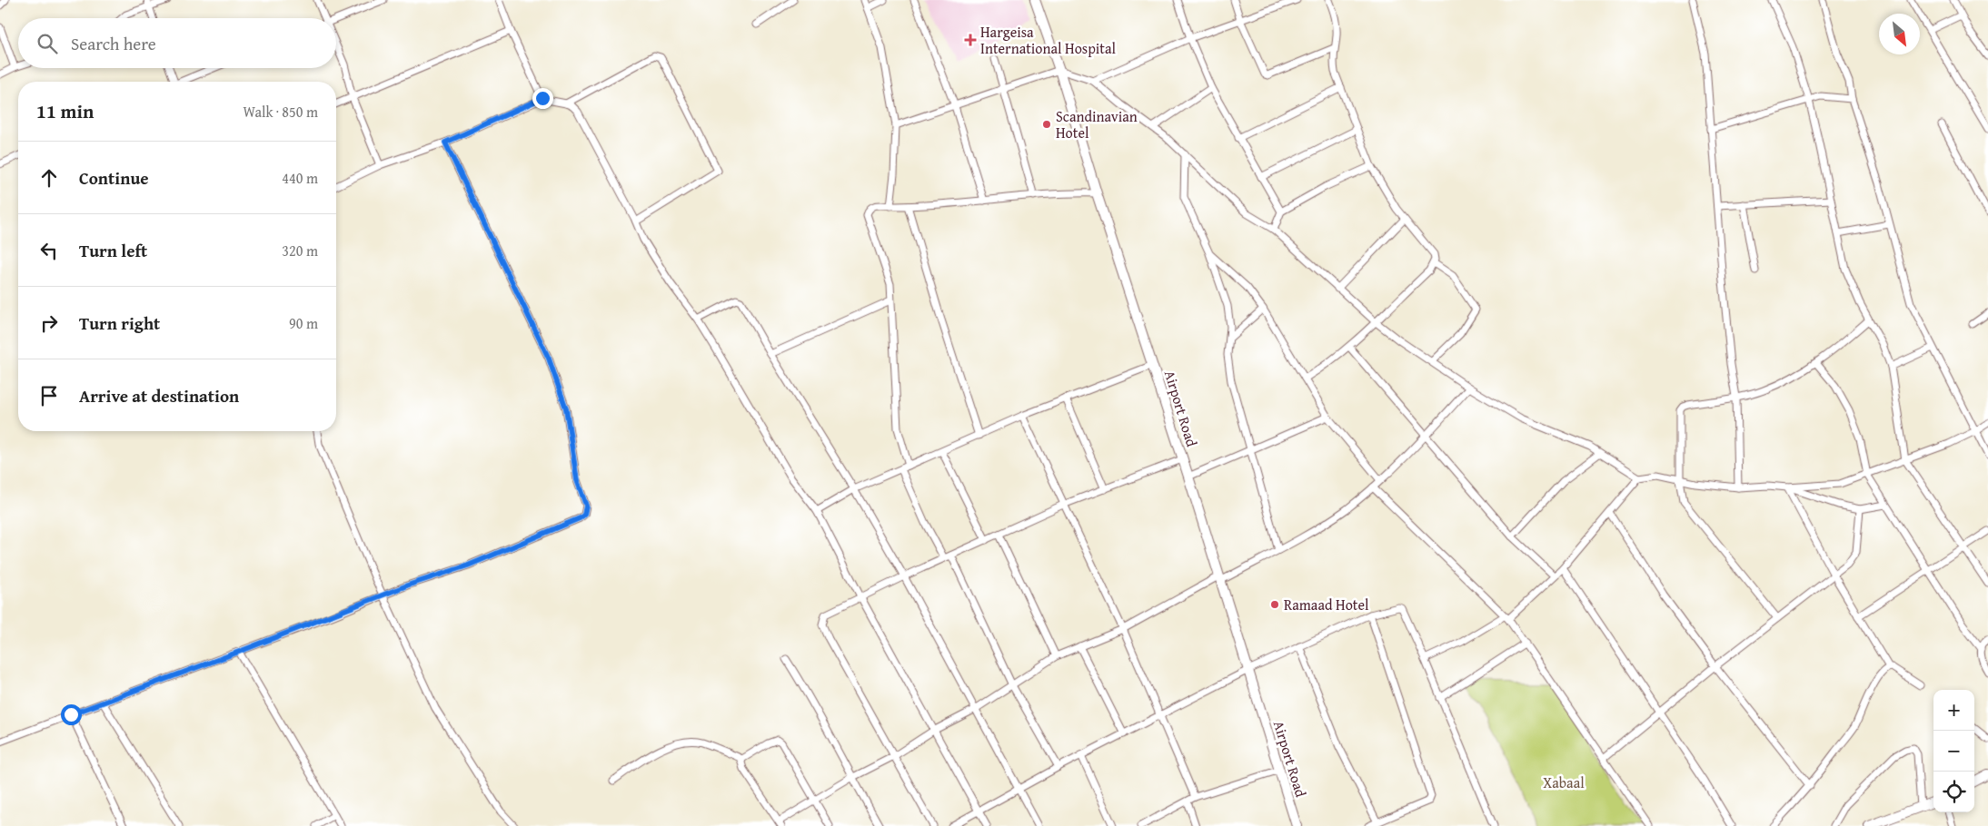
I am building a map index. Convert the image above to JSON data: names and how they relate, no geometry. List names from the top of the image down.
{
  "streets": {
    "main road": ["Airport Road"]
  },
  "parks": ["Xabaal"],
  "places": {
    "health": ["Hargeisa International Hospital"],
    "other": ["Scandinavian Hotel", "Ramaad Hotel"]
  },
  "north": "bottom right",
  "page": {
    "search": "Search here",
    "heading": ["11 min", "Walk · 850 m"],
    "list": [
      ["Continue", "440 m"],
      ["Turn left", "320 m"],
      ["Turn right", "90 m"],
      "Arrive at destination"
    ],
    "map_buttons": ["+", "−"]
  }
}
